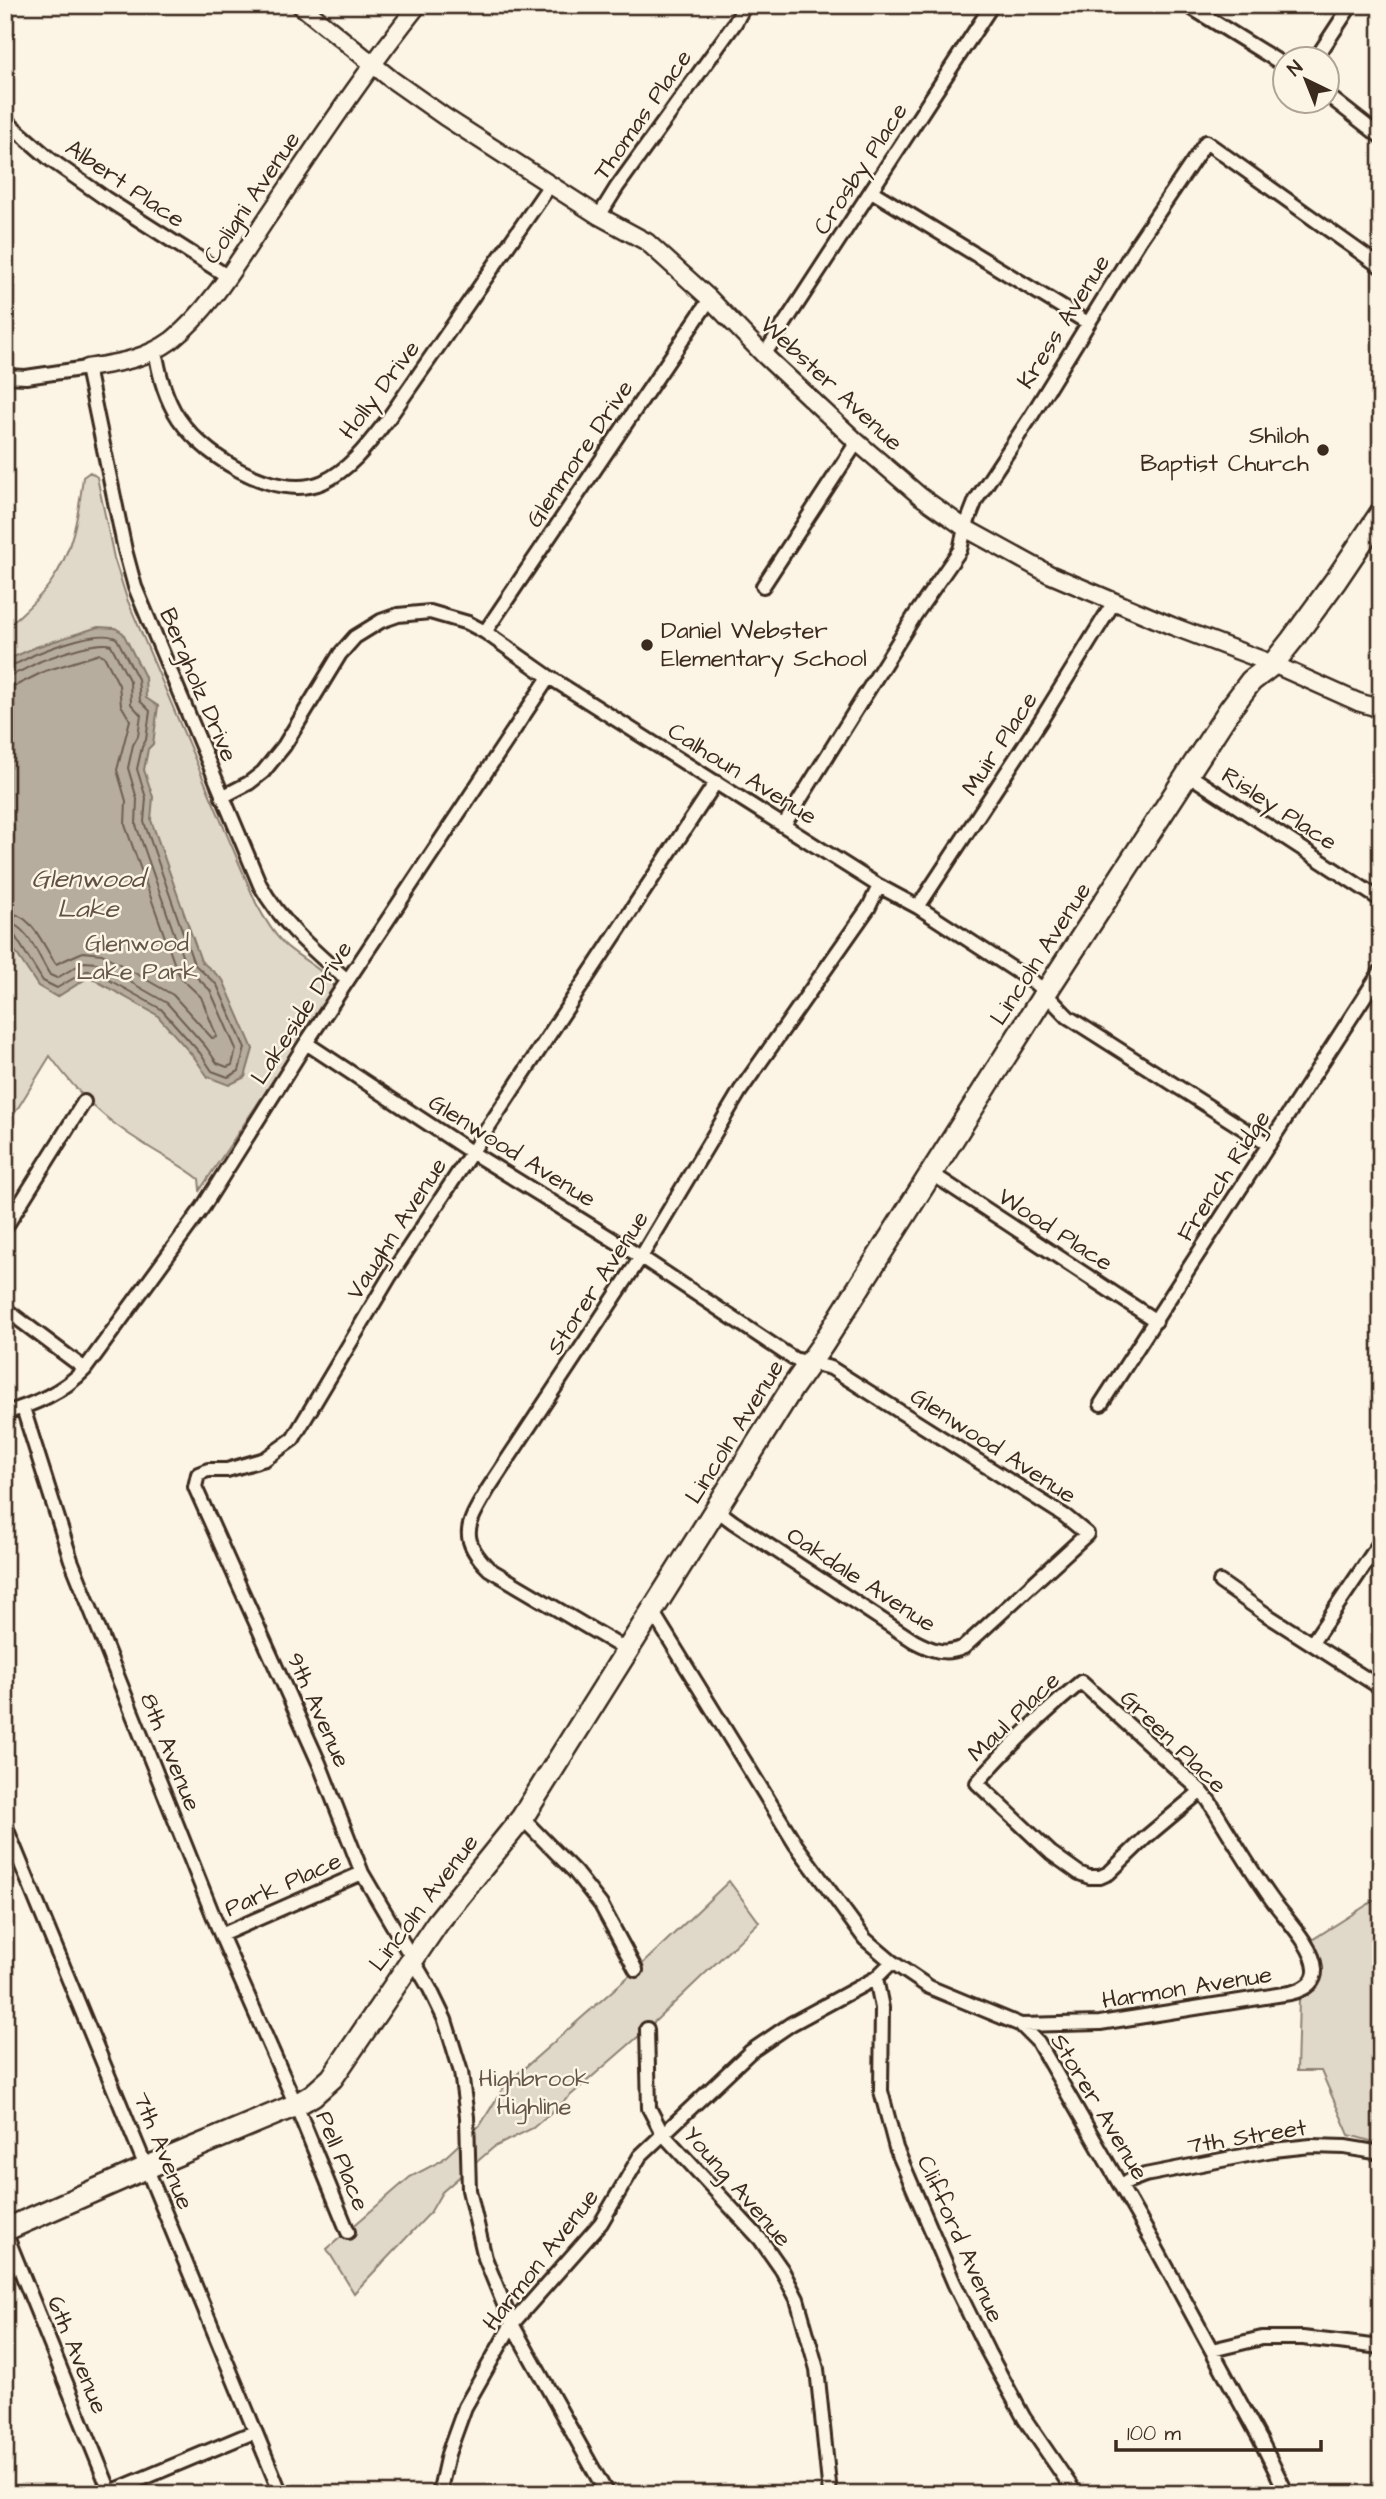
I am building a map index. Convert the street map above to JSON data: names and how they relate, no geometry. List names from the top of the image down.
{
  "streets": {
    "main road": ["Lincoln Avenue"],
    "street": [
      "Thomas Place",
      "Crosby Place",
      "Albert Place",
      "Coligni Avenue",
      "Kress Avenue",
      "Webster Avenue",
      "Holly Drive",
      "Glenmore Drive",
      "Bergholz Drive",
      "Muir Place",
      "Calhoun Avenue",
      "Risley Place",
      "Lakeside Drive",
      "Glenwood Avenue",
      "French Ridge",
      "Vaughn Avenue",
      "Wood Place",
      "Storer Avenue",
      "Oakdale Avenue",
      "9th Avenue",
      "Maul Place",
      "Green Place",
      "8th Avenue",
      "Park Place",
      "Harmon Avenue",
      "7th Street",
      "7th Avenue",
      "Pell Place",
      "Young Avenue",
      "Clifford Avenue",
      "6th Avenue"
    ]
  },
  "crossings": [
    ["Thomas Place", "Webster Avenue"],
    ["Crosby Place", "Webster Avenue"],
    ["Albert Place", "Coligni Avenue"],
    ["Coligni Avenue", "Webster Avenue"],
    ["Coligni Avenue", "Holly Drive"],
    ["Coligni Avenue", "Bergholz Drive"],
    ["Kress Avenue", "Webster Avenue"],
    ["Kress Avenue", "Calhoun Avenue"],
    ["Webster Avenue", "Holly Drive"],
    ["Webster Avenue", "Glenmore Drive"],
    ["Webster Avenue", "Muir Place"],
    ["Webster Avenue", "Lincoln Avenue"],
    ["Glenmore Drive", "Calhoun Avenue"],
    ["Bergholz Drive", "Calhoun Avenue"],
    ["Bergholz Drive", "Lakeside Drive"],
    ["Muir Place", "Calhoun Avenue"],
    ["Calhoun Avenue", "Lincoln Avenue"],
    ["Calhoun Avenue", "Lakeside Drive"],
    ["Calhoun Avenue", "French Ridge"],
    ["Calhoun Avenue", "Vaughn Avenue"],
    ["Calhoun Avenue", "Storer Avenue"],
    ["Risley Place", "Lincoln Avenue"],
    ["Lincoln Avenue", "Glenwood Avenue"],
    ["Lincoln Avenue", "Wood Place"],
    ["Lincoln Avenue", "Storer Avenue"],
    ["Lincoln Avenue", "Oakdale Avenue"],
    ["Lincoln Avenue", "9th Avenue"],
    ["Lincoln Avenue", "8th Avenue"],
    ["Lincoln Avenue", "7th Avenue"],
    ["Lincoln Avenue", "Pell Place"],
    ["Lincoln Avenue", "6th Avenue"],
    ["Lakeside Drive", "Glenwood Avenue"],
    ["Lakeside Drive", "8th Avenue"],
    ["Glenwood Avenue", "Vaughn Avenue"],
    ["Glenwood Avenue", "Storer Avenue"],
    ["Glenwood Avenue", "Oakdale Avenue"],
    ["French Ridge", "Wood Place"],
    ["Vaughn Avenue", "9th Avenue"],
    ["Storer Avenue", "Harmon Avenue"],
    ["Storer Avenue", "7th Street"],
    ["9th Avenue", "Park Place"],
    ["9th Avenue", "Harmon Avenue"],
    ["Maul Place", "Green Place"],
    ["Green Place", "Harmon Avenue"],
    ["8th Avenue", "Park Place"],
    ["8th Avenue", "Pell Place"],
    ["Harmon Avenue", "Young Avenue"],
    ["Harmon Avenue", "Clifford Avenue"]
  ],
  "water": ["Glenwood Lake"],
  "parks": ["Glenwood Lake Park", "Highbrook Highline"],
  "places": ["Shiloh Baptist Church", "Daniel Webster Elementary School"],
  "scale_bar": "100 m",
  "north": "top left"
}
